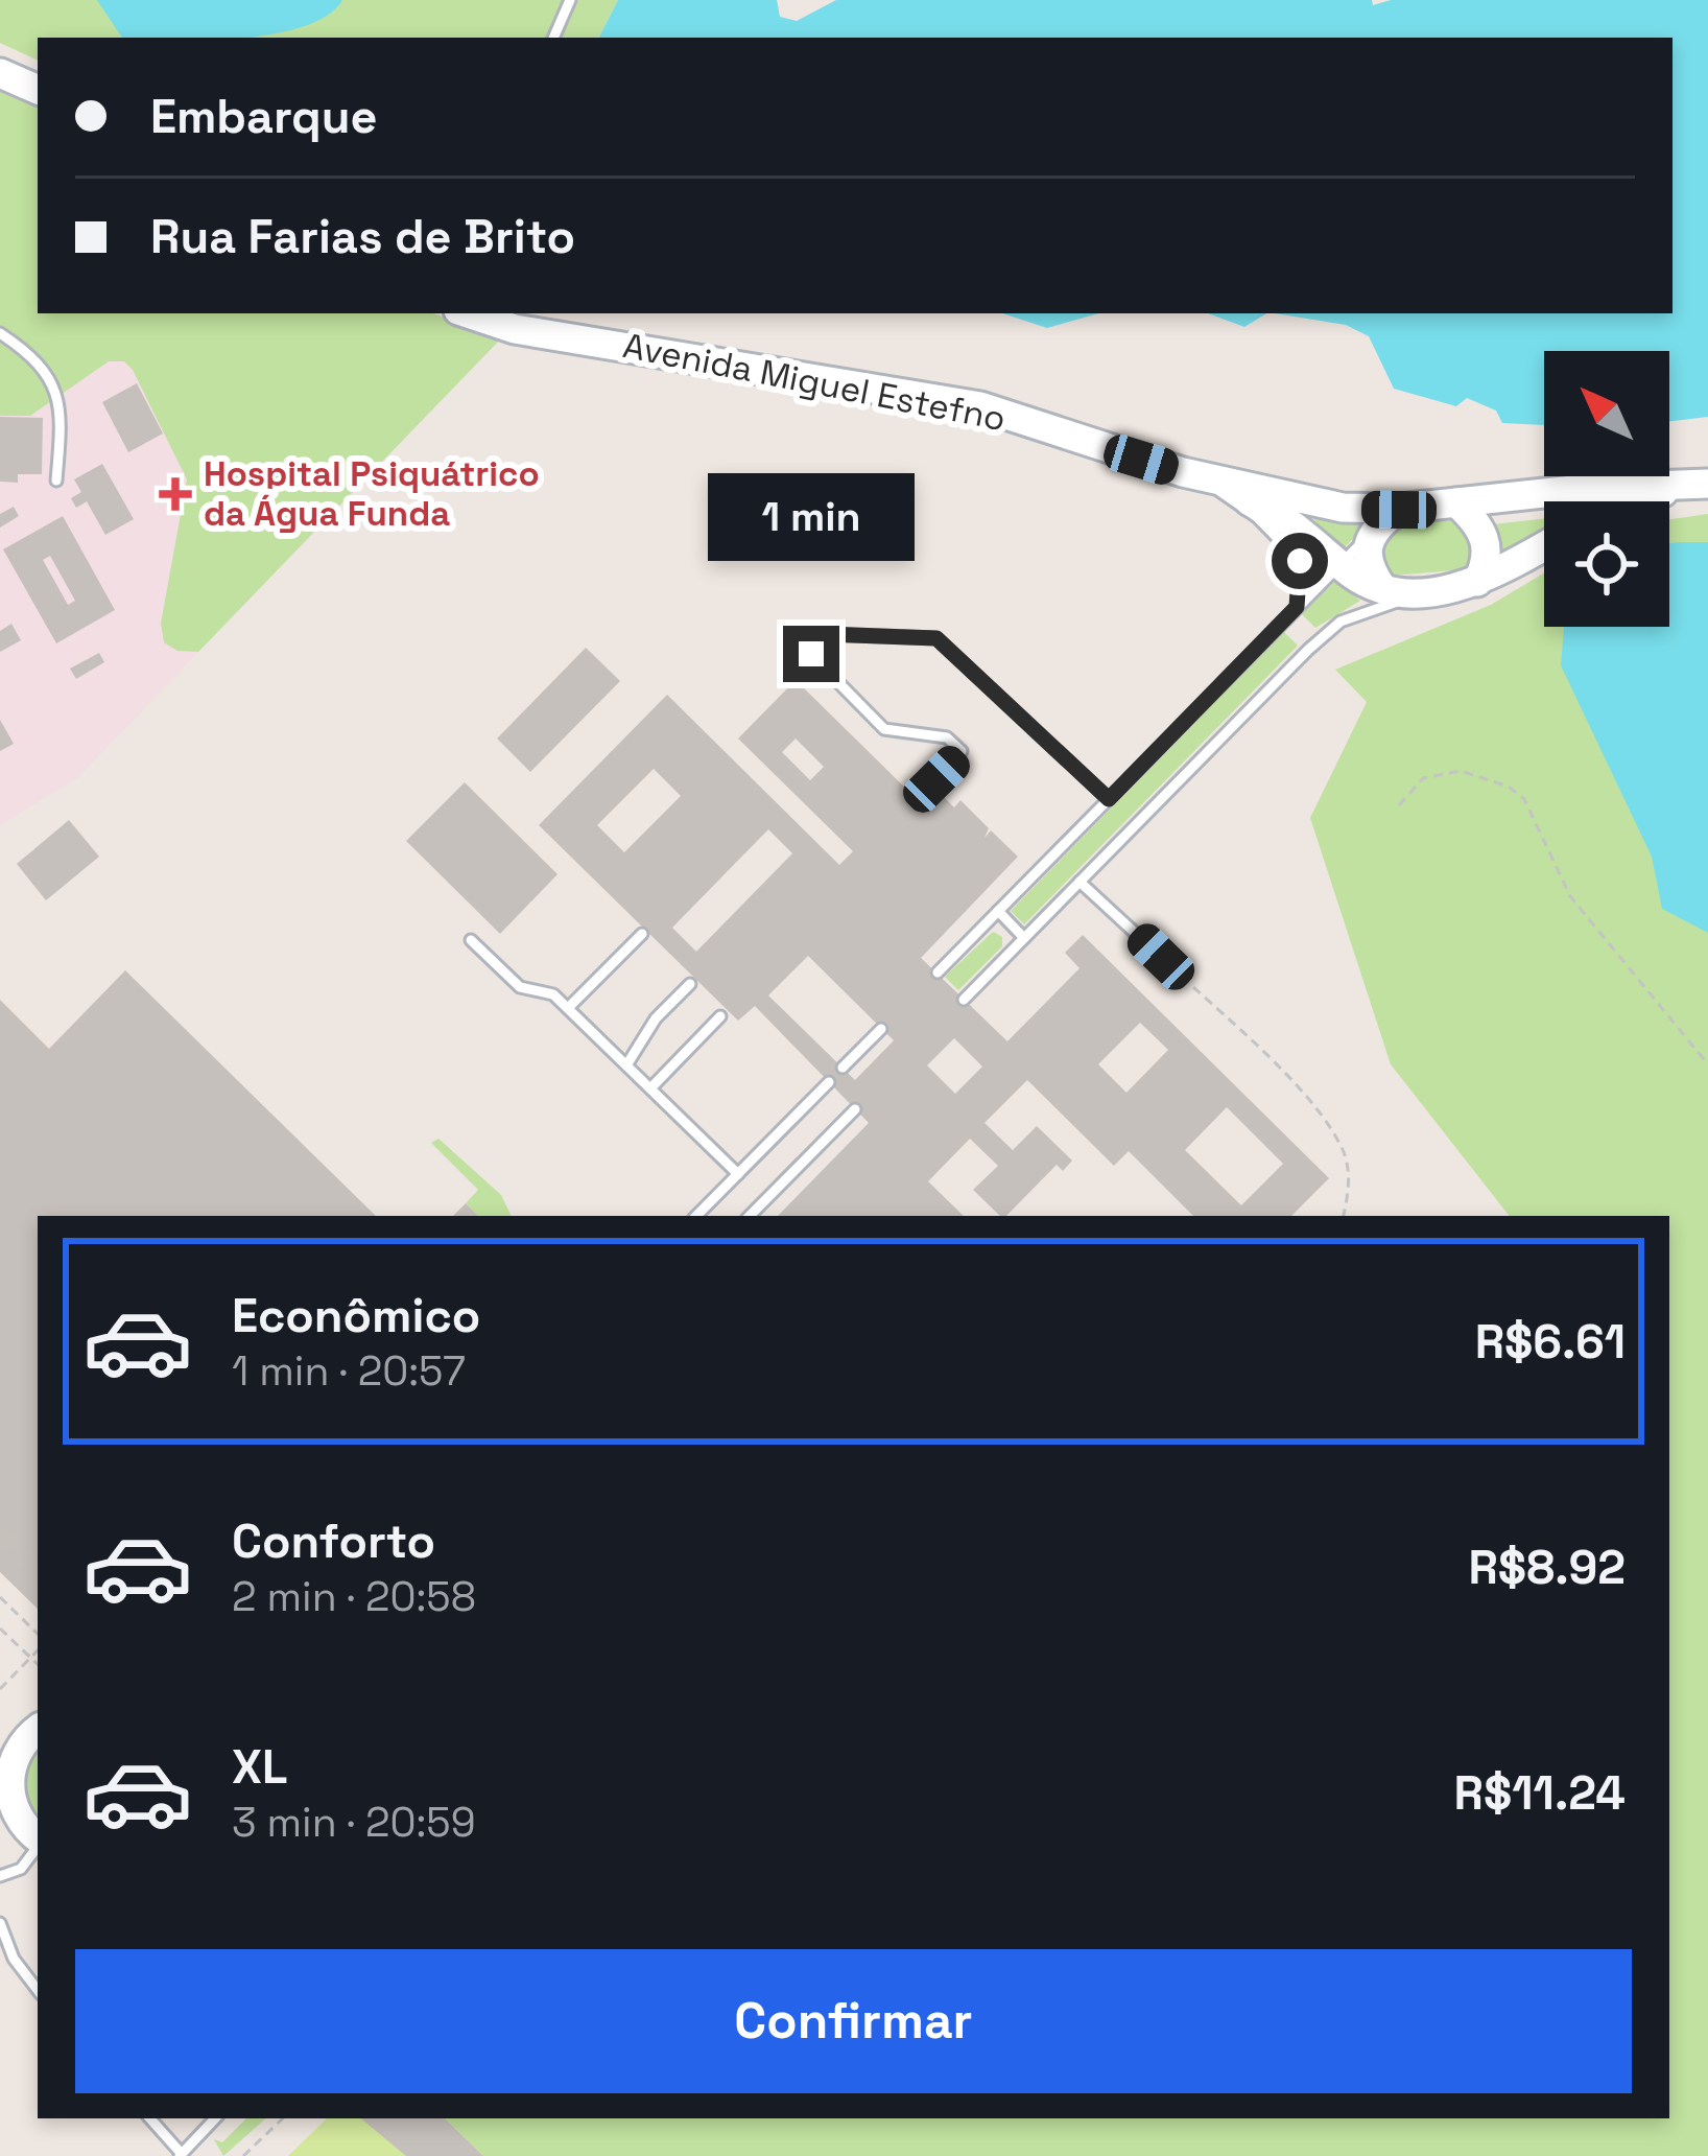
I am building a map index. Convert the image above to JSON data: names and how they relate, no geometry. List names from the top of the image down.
{
  "streets": {
    "main road": ["Avenida Miguel Estefno"]
  },
  "places": {
    "health": ["Hospital Psiquátrico da Água Funda"]
  },
  "north": "top left",
  "page": {
    "banner": ["Embarque", "Rua Farias de Brito"],
    "bubble": "1 min",
    "list": [
      {
        "name": "Econômico",
        "note": "1 min · 20:57",
        "value": "R$6.61"
      },
      {
        "name": "Conforto",
        "note": "2 min · 20:58",
        "value": "R$8.92"
      },
      {
        "name": "XL",
        "note": "3 min · 20:59",
        "value": "R$11.24"
      }
    ],
    "buttons": "Confirmar"
  }
}
